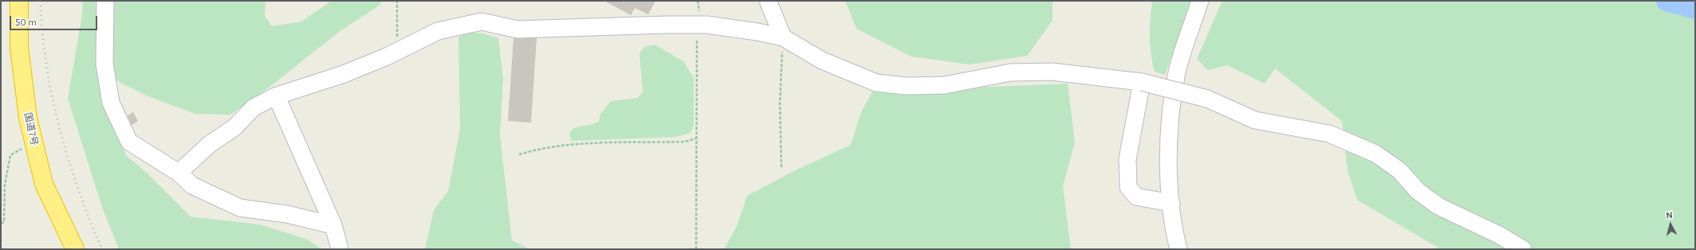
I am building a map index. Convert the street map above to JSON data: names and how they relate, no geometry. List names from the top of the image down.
{
  "streets": {
    "highway": ["国道7号"]
  },
  "scale_bar": "50 m",
  "north": "top"
}
